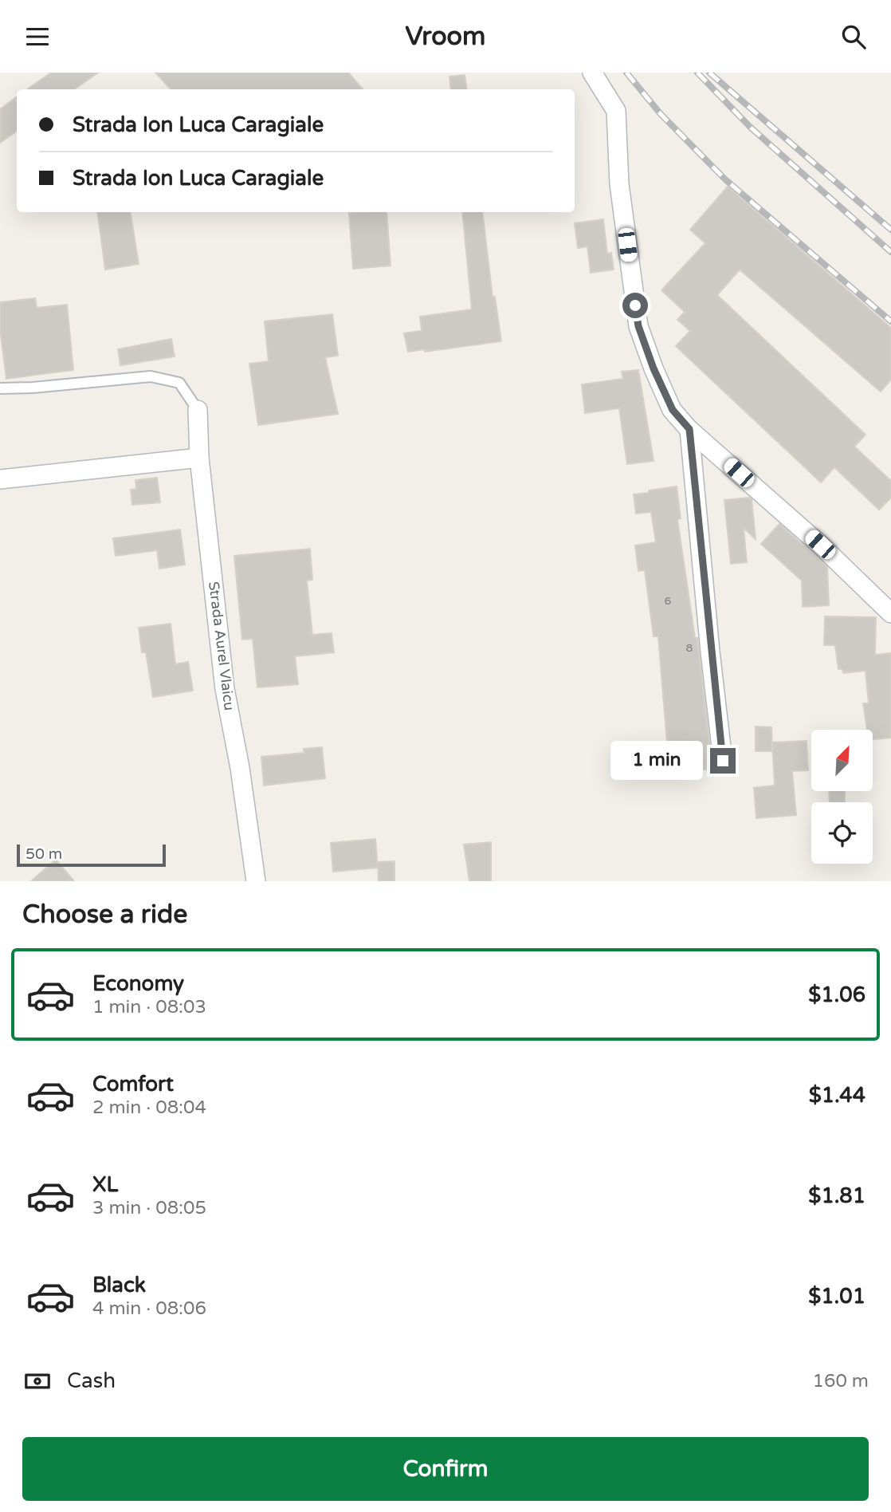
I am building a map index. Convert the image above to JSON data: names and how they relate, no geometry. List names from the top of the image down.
{
  "streets": {
    "street": ["Strada Aurel Vlaicu"]
  },
  "house_numbers": ["6", "8"],
  "scale_bar": "50 m",
  "north": "top right",
  "page": {
    "header": "Vroom",
    "banner": ["Strada Ion Luca Caragiale", "Strada Ion Luca Caragiale"],
    "bubble": "1 min",
    "scale": "50 m",
    "heading": "Choose a ride",
    "list": [
      {
        "name": "Economy",
        "note": "1 min · 08:03",
        "value": "$1.06"
      },
      {
        "name": "Comfort",
        "note": "2 min · 08:04",
        "value": "$1.44"
      },
      {
        "name": "XL",
        "note": "3 min · 08:05",
        "value": "$1.81"
      },
      {
        "name": "Black",
        "note": "4 min · 08:06",
        "value": "$1.01"
      }
    ],
    "pay": ["Cash", "160 m"],
    "buttons": "Confirm"
  }
}
